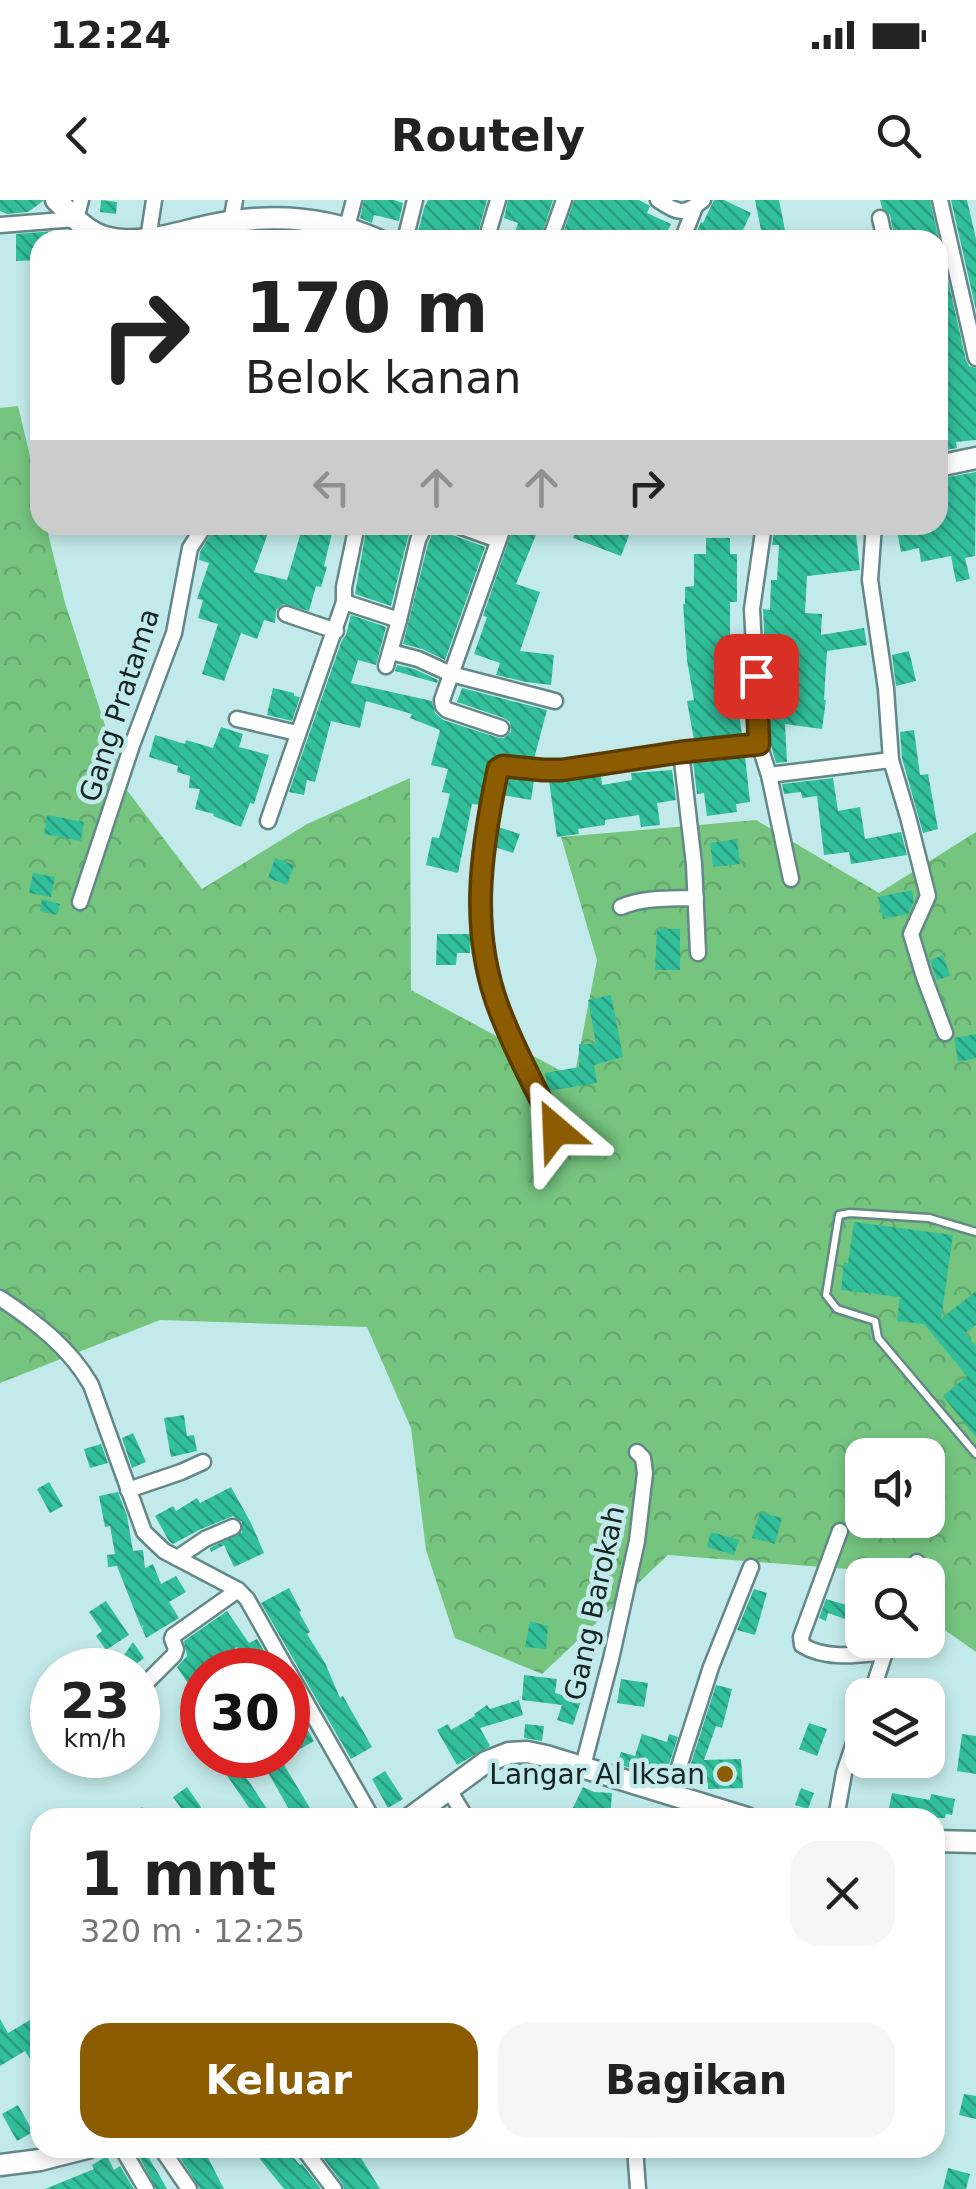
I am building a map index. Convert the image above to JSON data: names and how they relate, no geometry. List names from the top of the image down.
{
  "streets": {
    "street": ["Gang Pratama", "Gang Barokah"]
  },
  "places": ["Langar Al Iksan"],
  "page": {
    "status": "12:24",
    "header": "Routely",
    "turn": ["170 m", "Belok kanan"],
    "speed": "23 km/h",
    "limit": "30",
    "heading": ["1 mnt", "320 m · 12:25"],
    "buttons": ["Keluar", "Bagikan"]
  }
}
